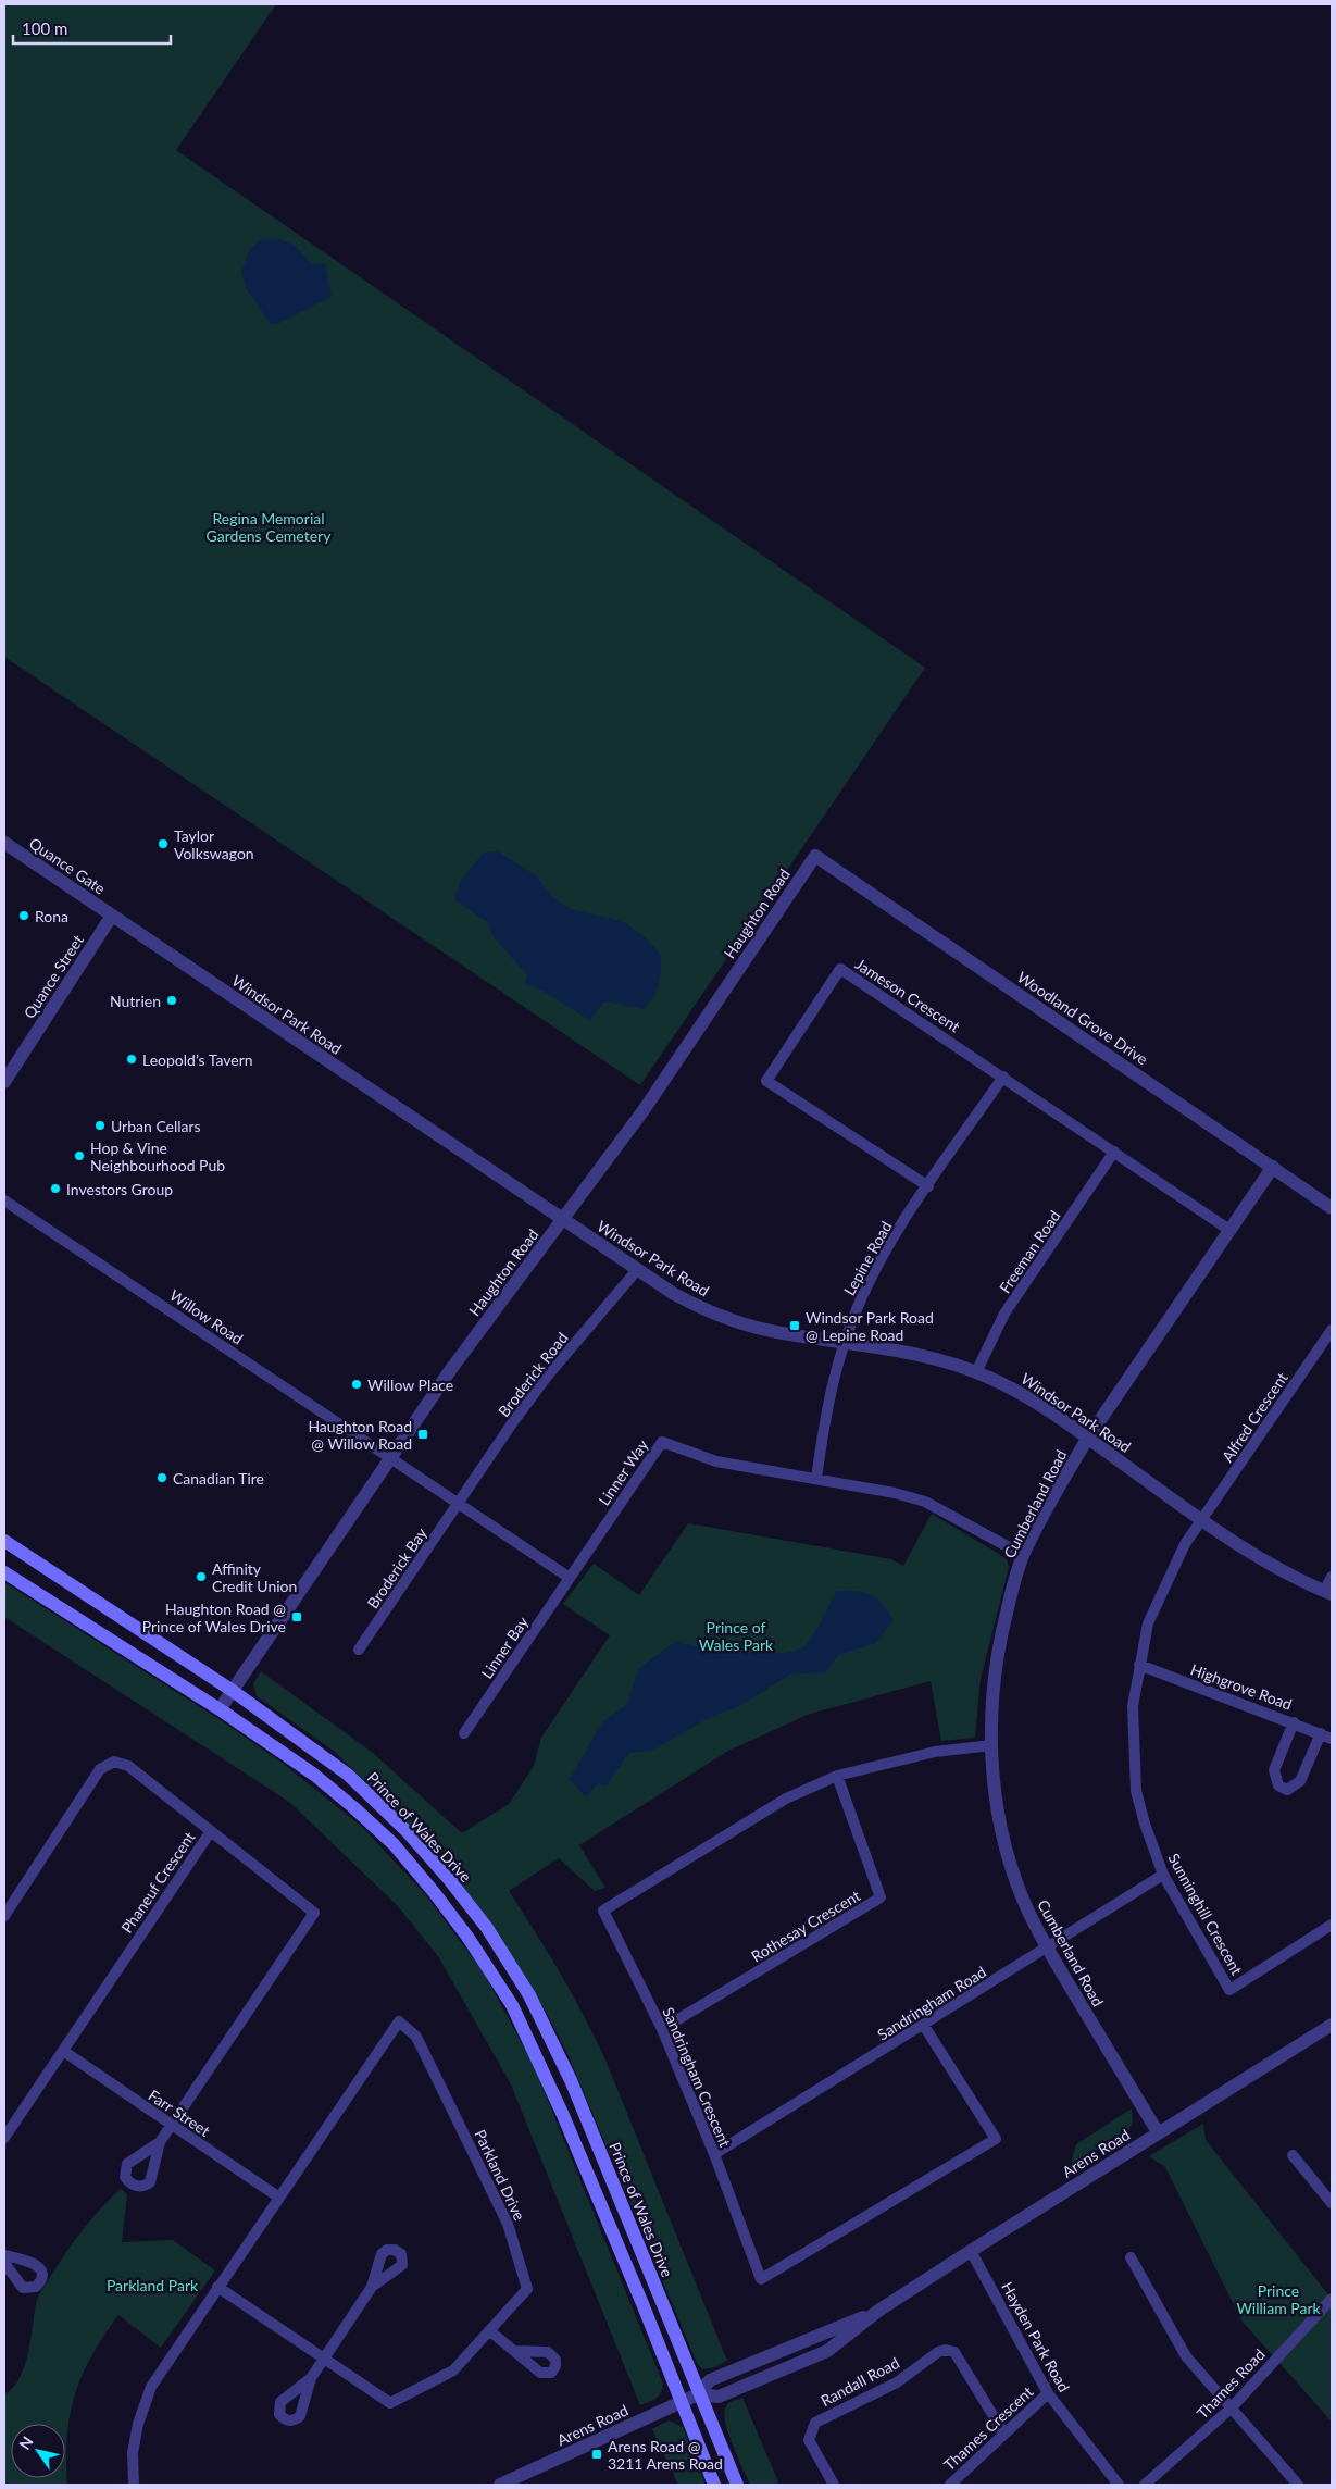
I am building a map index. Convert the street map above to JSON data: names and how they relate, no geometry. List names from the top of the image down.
{
  "streets": {
    "main road": ["Prince of Wales Drive"],
    "street": [
      "Quance Gate",
      "Haughton Road",
      "Quance Street",
      "Jameson Crescent",
      "Windsor Park Road",
      "Woodland Grove Drive",
      "Freeman Road",
      "Lepine Road",
      "Willow Road",
      "Broderick Road",
      "Alfred Crescent",
      "Linner Way",
      "Cumberland Road",
      "Broderick Bay",
      "Linner Bay",
      "Highgrove Road",
      "Phaneuf Crescent",
      "Sunninghill Crescent",
      "Rothesay Crescent",
      "Sandringham Road",
      "Sandringham Crescent",
      "Farr Street",
      "Arens Road",
      "Parkland Drive",
      "Hayden Park Road",
      "Randall Road",
      "Thames Road",
      "Thames Crescent"
    ]
  },
  "crossings": [
    ["Quance Gate", "Quance Street"],
    ["Quance Gate", "Windsor Park Road"],
    ["Haughton Road", "Windsor Park Road"],
    ["Haughton Road", "Woodland Grove Drive"],
    ["Haughton Road", "Willow Road"],
    ["Haughton Road", "Prince of Wales Drive"],
    ["Quance Street", "Windsor Park Road"],
    ["Jameson Crescent", "Freeman Road"],
    ["Jameson Crescent", "Lepine Road"],
    ["Jameson Crescent", "Cumberland Road"],
    ["Windsor Park Road", "Freeman Road"],
    ["Windsor Park Road", "Lepine Road"],
    ["Windsor Park Road", "Broderick Road"],
    ["Windsor Park Road", "Alfred Crescent"],
    ["Windsor Park Road", "Cumberland Road"],
    ["Windsor Park Road", "Sunninghill Crescent"],
    ["Woodland Grove Drive", "Cumberland Road"],
    ["Lepine Road", "Linner Way"],
    ["Broderick Road", "Broderick Bay"],
    ["Alfred Crescent", "Sunninghill Crescent"],
    ["Linner Way", "Cumberland Road"],
    ["Linner Way", "Linner Bay"],
    ["Cumberland Road", "Sandringham Road"],
    ["Cumberland Road", "Sandringham Crescent"],
    ["Cumberland Road", "Arens Road"],
    ["Highgrove Road", "Sunninghill Crescent"],
    ["Prince of Wales Drive", "Arens Road"],
    ["Phaneuf Crescent", "Farr Street"],
    ["Sunninghill Crescent", "Sandringham Road"],
    ["Rothesay Crescent", "Sandringham Crescent"],
    ["Sandringham Road", "Sandringham Crescent"],
    ["Farr Street", "Parkland Drive"],
    ["Arens Road", "Hayden Park Road"],
    ["Hayden Park Road", "Thames Crescent"],
    ["Randall Road", "Thames Crescent"]
  ],
  "parks": [
    "Regina Memorial Gardens Cemetery",
    "Prince of Wales Park",
    "Parkland Park",
    "Prince William Park"
  ],
  "places": {
    "other": [
      "Taylor Volkswagon",
      "Rona",
      "Nutrien",
      "Leopold’s Tavern",
      "Urban Cellars",
      "Hop & Vine Neighbourhood Pub",
      "Investors Group",
      "Willow Place",
      "Canadian Tire",
      "Affinity Credit Union"
    ],
    "transit": [
      "Windsor Park Road @ Lepine Road",
      "Haughton Road @ Willow Road",
      "Haughton Road @ Prince of Wales Drive",
      "Arens Road @ 3211 Arens Road"
    ]
  },
  "scale_bar": "100 m",
  "north": "top left"
}
